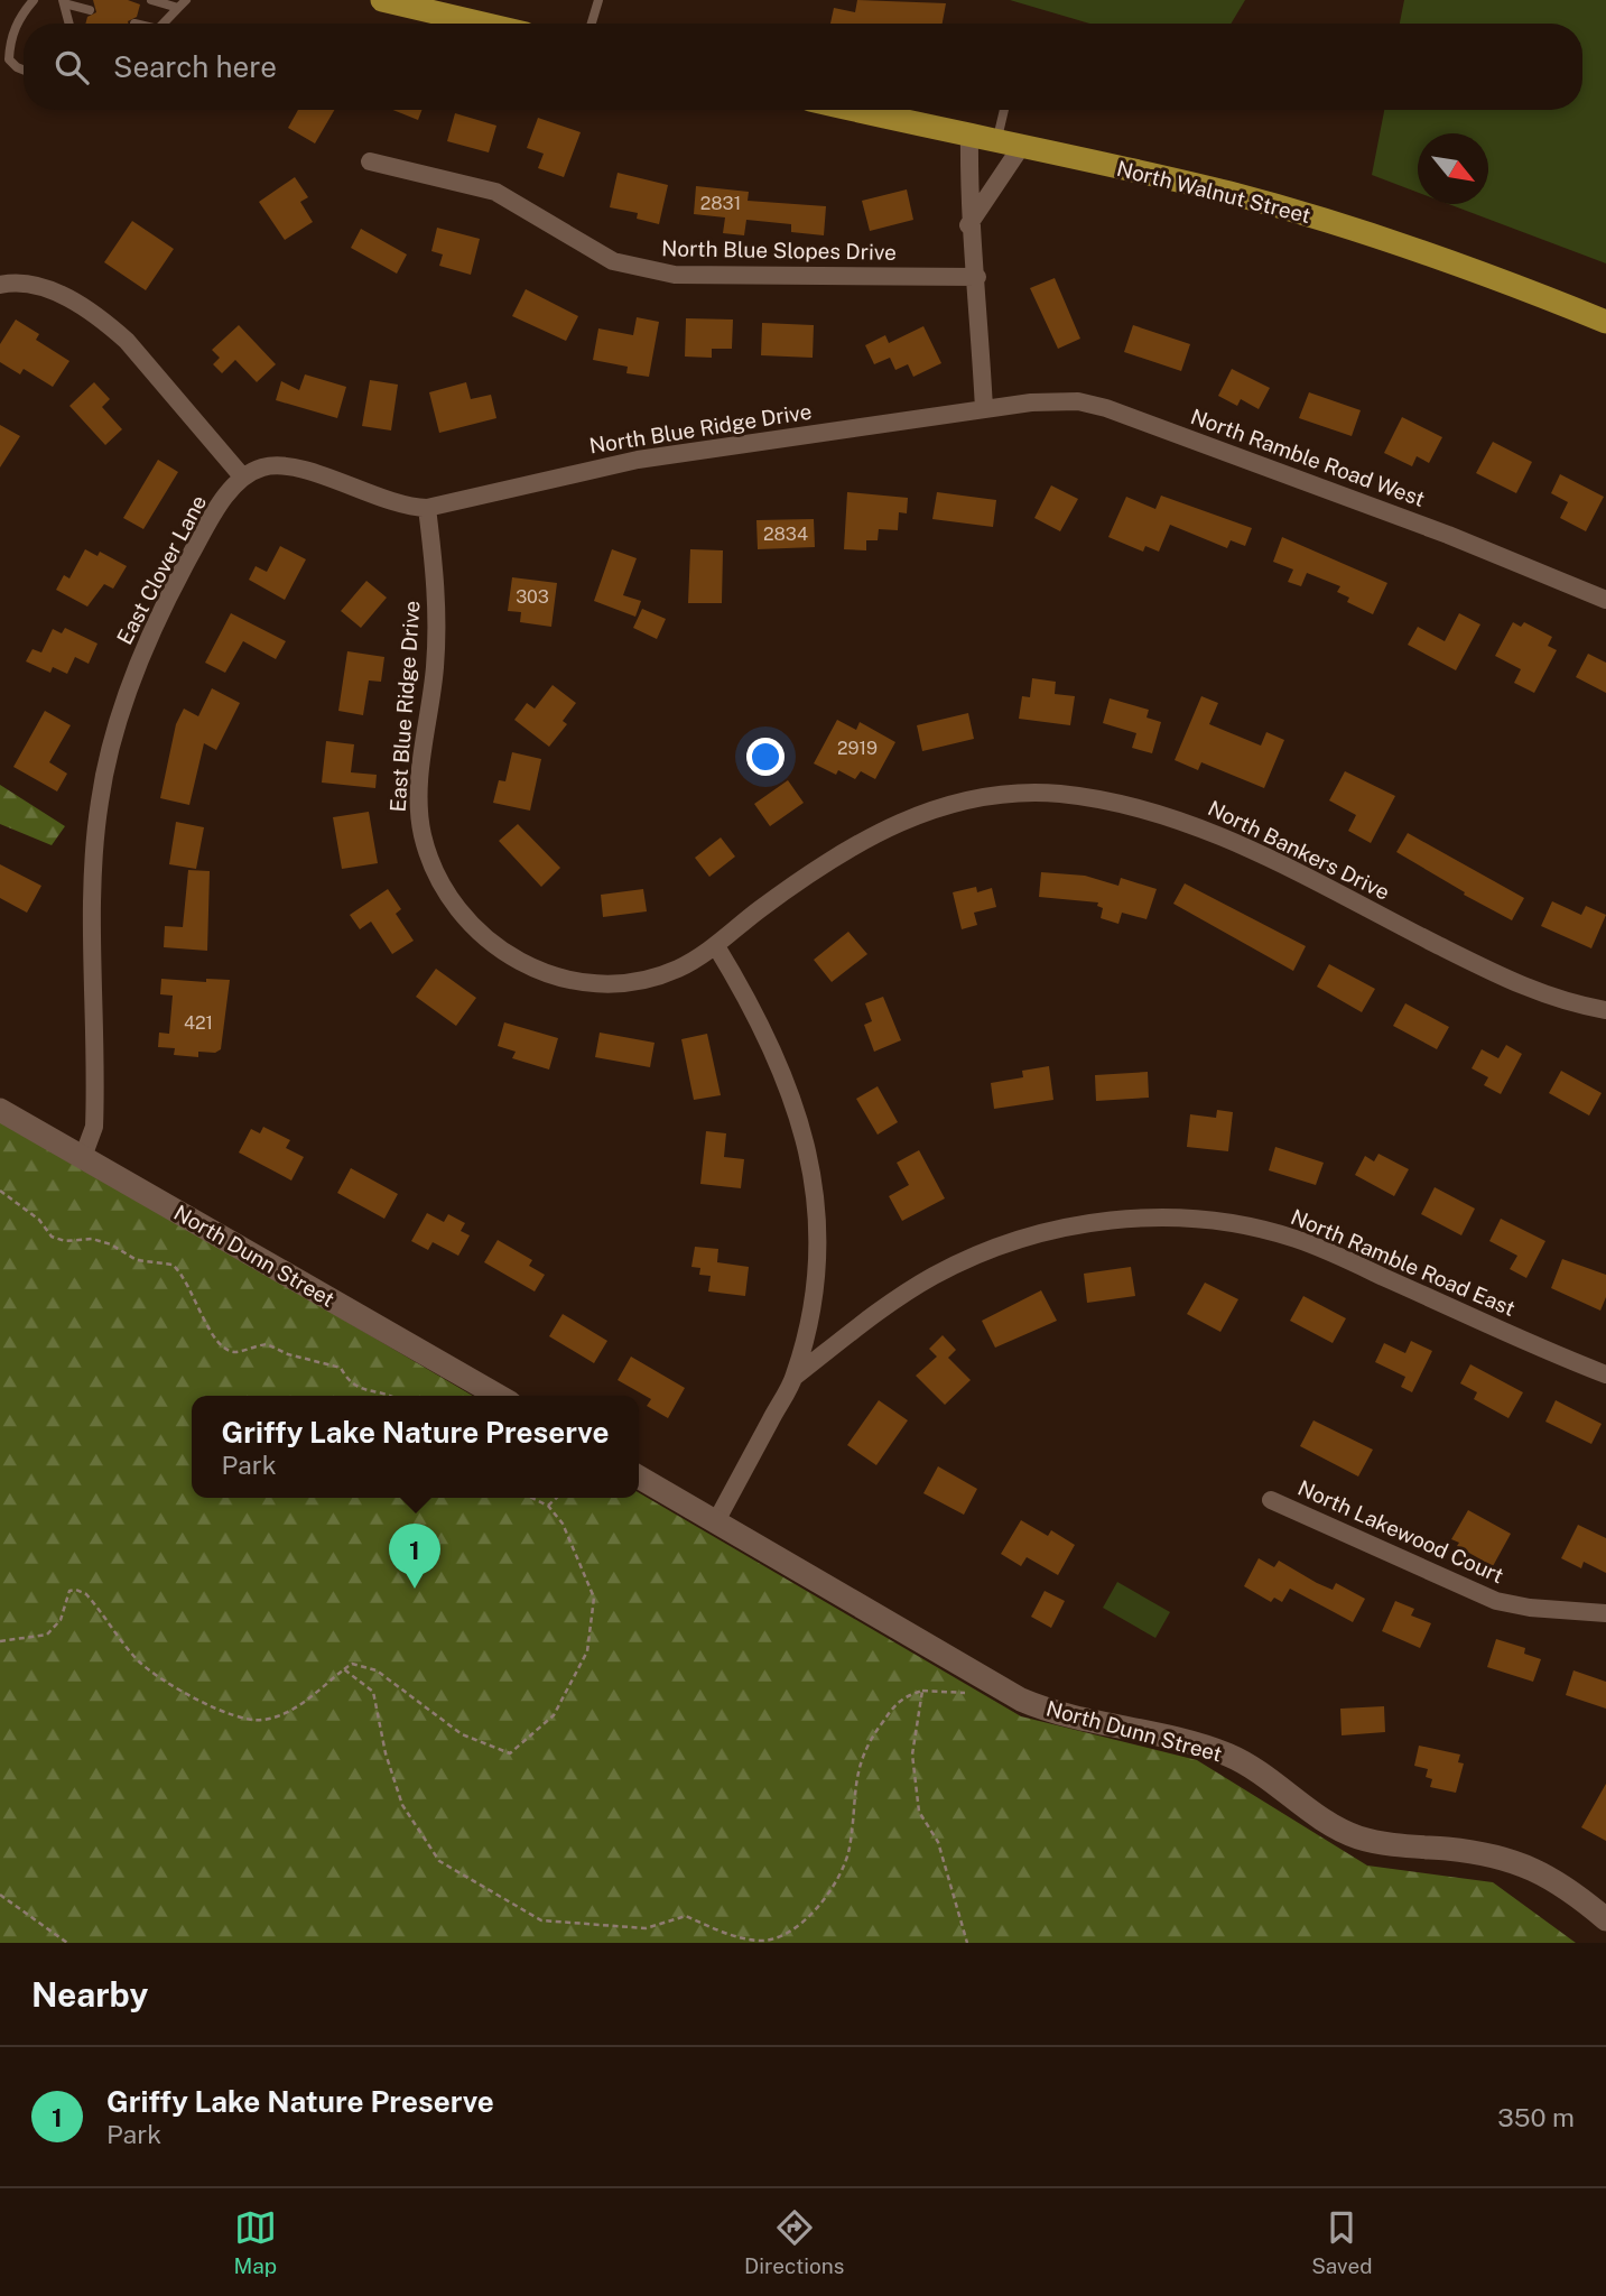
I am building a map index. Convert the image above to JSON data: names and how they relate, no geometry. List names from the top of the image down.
{
  "streets": {
    "main road": ["North Walnut Street"],
    "street": [
      "North Blue Slopes Drive",
      "North Blue Ridge Drive",
      "North Ramble Road West",
      "East Clover Lane",
      "East Blue Ridge Drive",
      "North Bankers Drive",
      "North Dunn Street",
      "North Ramble Road East",
      "North Lakewood Court"
    ]
  },
  "crossings": [
    ["North Blue Ridge Drive", "North Ramble Road West"],
    ["North Blue Ridge Drive", "East Blue Ridge Drive"],
    ["East Clover Lane", "North Dunn Street"],
    ["East Blue Ridge Drive", "North Bankers Drive"]
  ],
  "house_numbers": [
    "2831",
    "2834",
    "303",
    "2919",
    "421"
  ],
  "north": "bottom right",
  "page": {
    "search": "Search here",
    "popup": ["Griffy Lake Nature Preserve", "Park"],
    "pins": "1",
    "heading": "Nearby",
    "list": [
      {
        "mark": "1",
        "name": "Griffy Lake Nature Preserve",
        "note": "Park",
        "value": "350 m"
      }
    ],
    "nav": ["Map", "Directions", "Saved"]
  }
}
